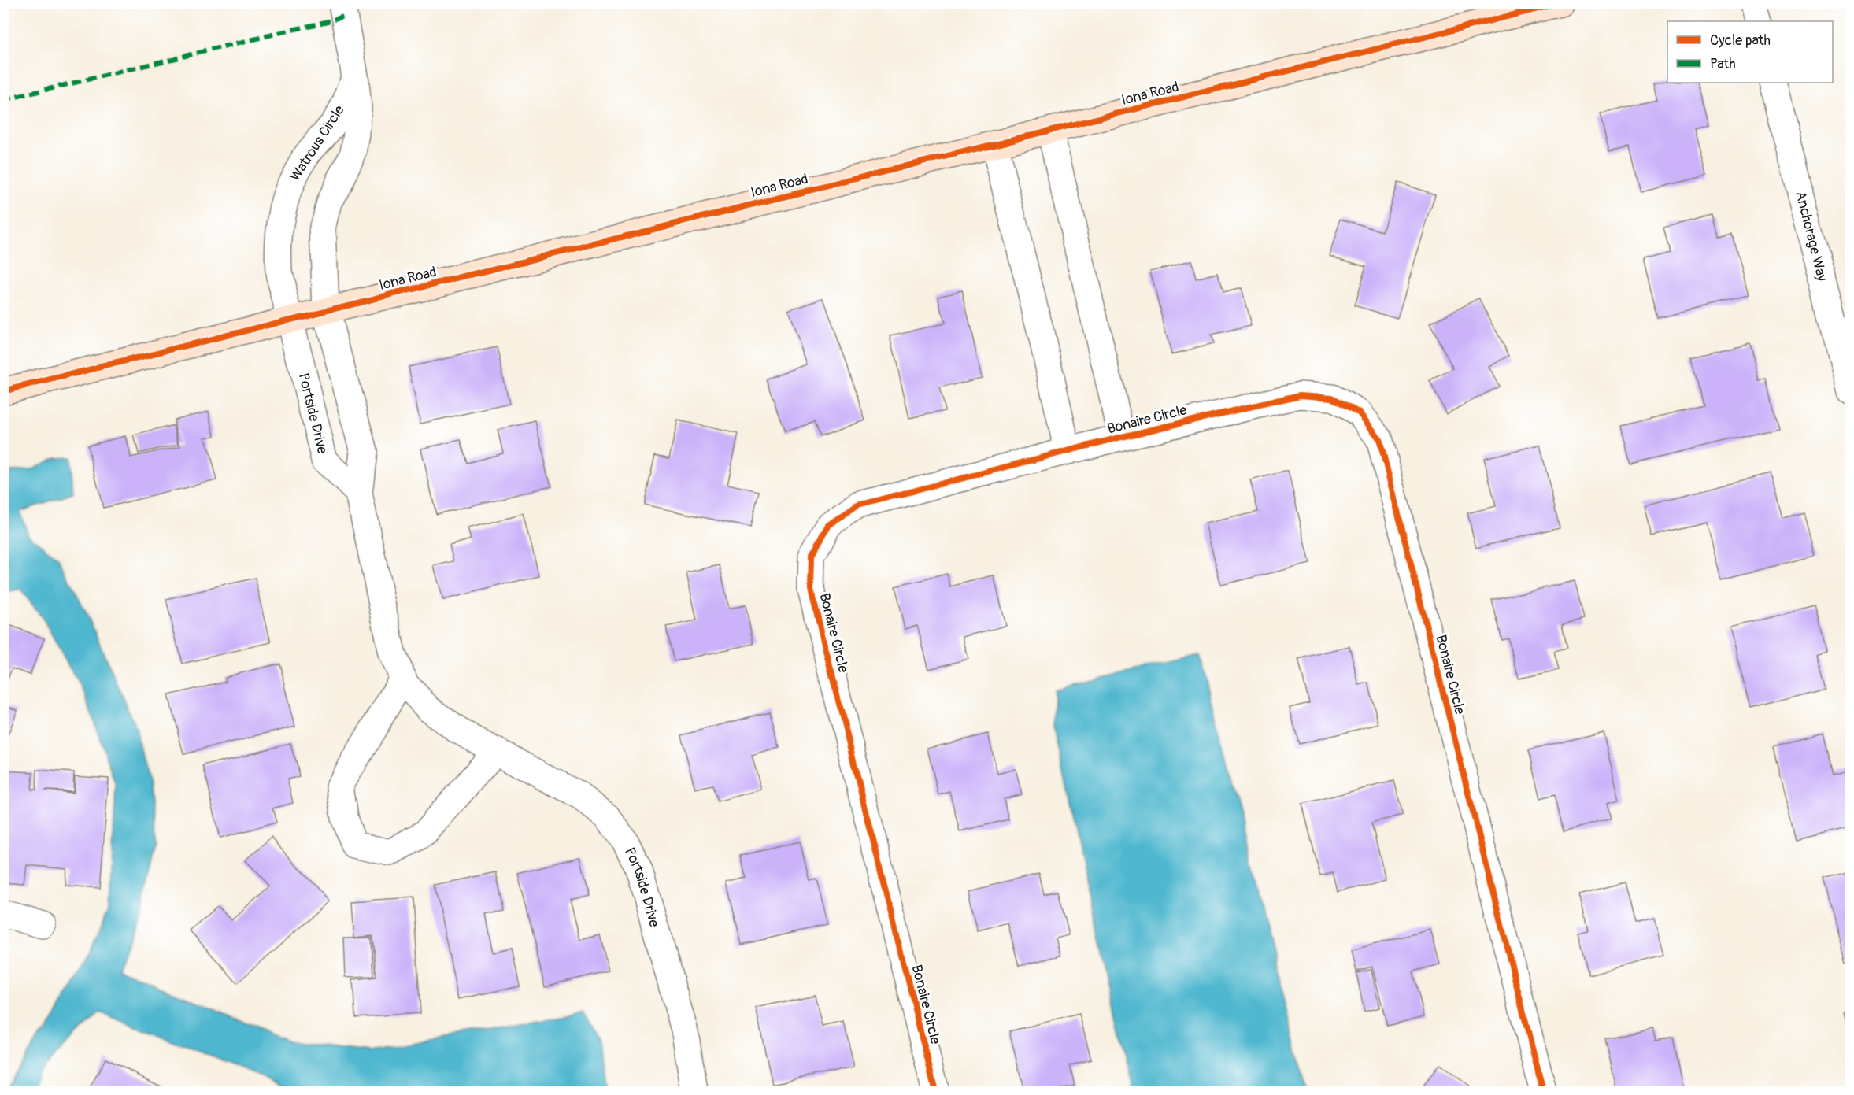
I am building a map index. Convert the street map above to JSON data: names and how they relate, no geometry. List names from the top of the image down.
{
  "streets": {
    "street": [
      "Iona Road",
      "Watrous Circle",
      "Anchorage Way",
      "Portside Drive",
      "Bonaire Circle"
    ]
  },
  "crossings": [
    ["Iona Road", "Watrous Circle"],
    ["Iona Road", "Portside Drive"],
    ["Iona Road", "Bonaire Circle"],
    ["Watrous Circle", "Portside Drive"]
  ],
  "legend": ["Cycle path", "Path"]
}
